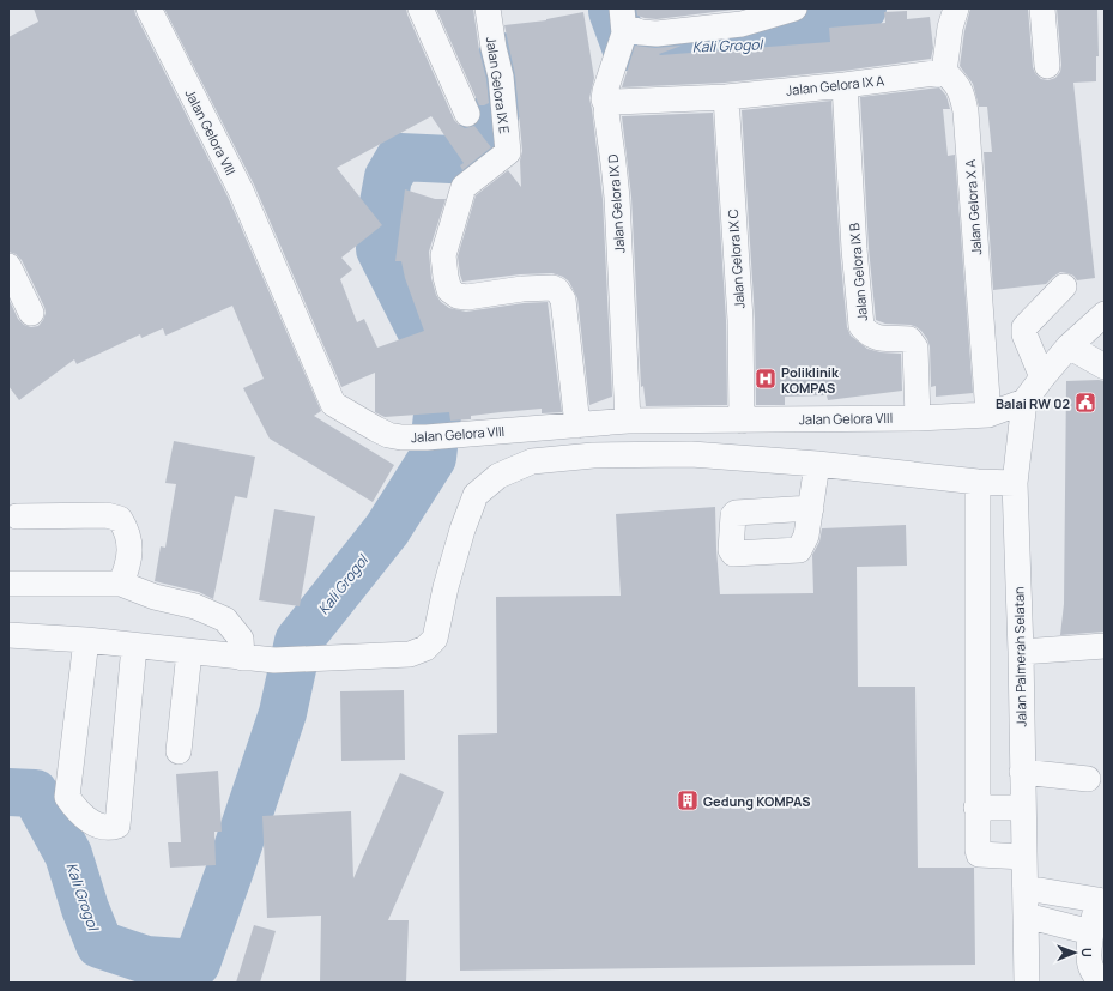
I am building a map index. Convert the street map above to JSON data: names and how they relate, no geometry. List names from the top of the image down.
{
  "streets": {
    "street": [
      "Jalan Gelora IX E",
      "Jalan Gelora IX A",
      "Jalan Gelora VIII",
      "Jalan Gelora IX D",
      "Jalan Gelora X A",
      "Jalan Gelora IX C",
      "Jalan Gelora IX B",
      "Jalan Palmerah Selatan"
    ]
  },
  "crossings": [
    ["Jalan Gelora IX E", "Jalan Gelora VIII"],
    ["Jalan Gelora IX A", "Jalan Gelora X A"],
    ["Jalan Gelora IX A", "Jalan Gelora IX C"],
    ["Jalan Gelora IX A", "Jalan Gelora IX B"],
    ["Jalan Gelora VIII", "Jalan Gelora IX D"],
    ["Jalan Gelora VIII", "Jalan Gelora X A"],
    ["Jalan Gelora VIII", "Jalan Gelora IX C"],
    ["Jalan Gelora VIII", "Jalan Gelora IX B"],
    ["Jalan Gelora VIII", "Jalan Palmerah Selatan"]
  ],
  "water": ["Kali Grogol"],
  "places": {
    "hospital": ["Poliklinik KOMPAS"],
    "public building": ["Balai RW 02"],
    "building": ["Gedung KOMPAS"]
  },
  "north": "right"
}
